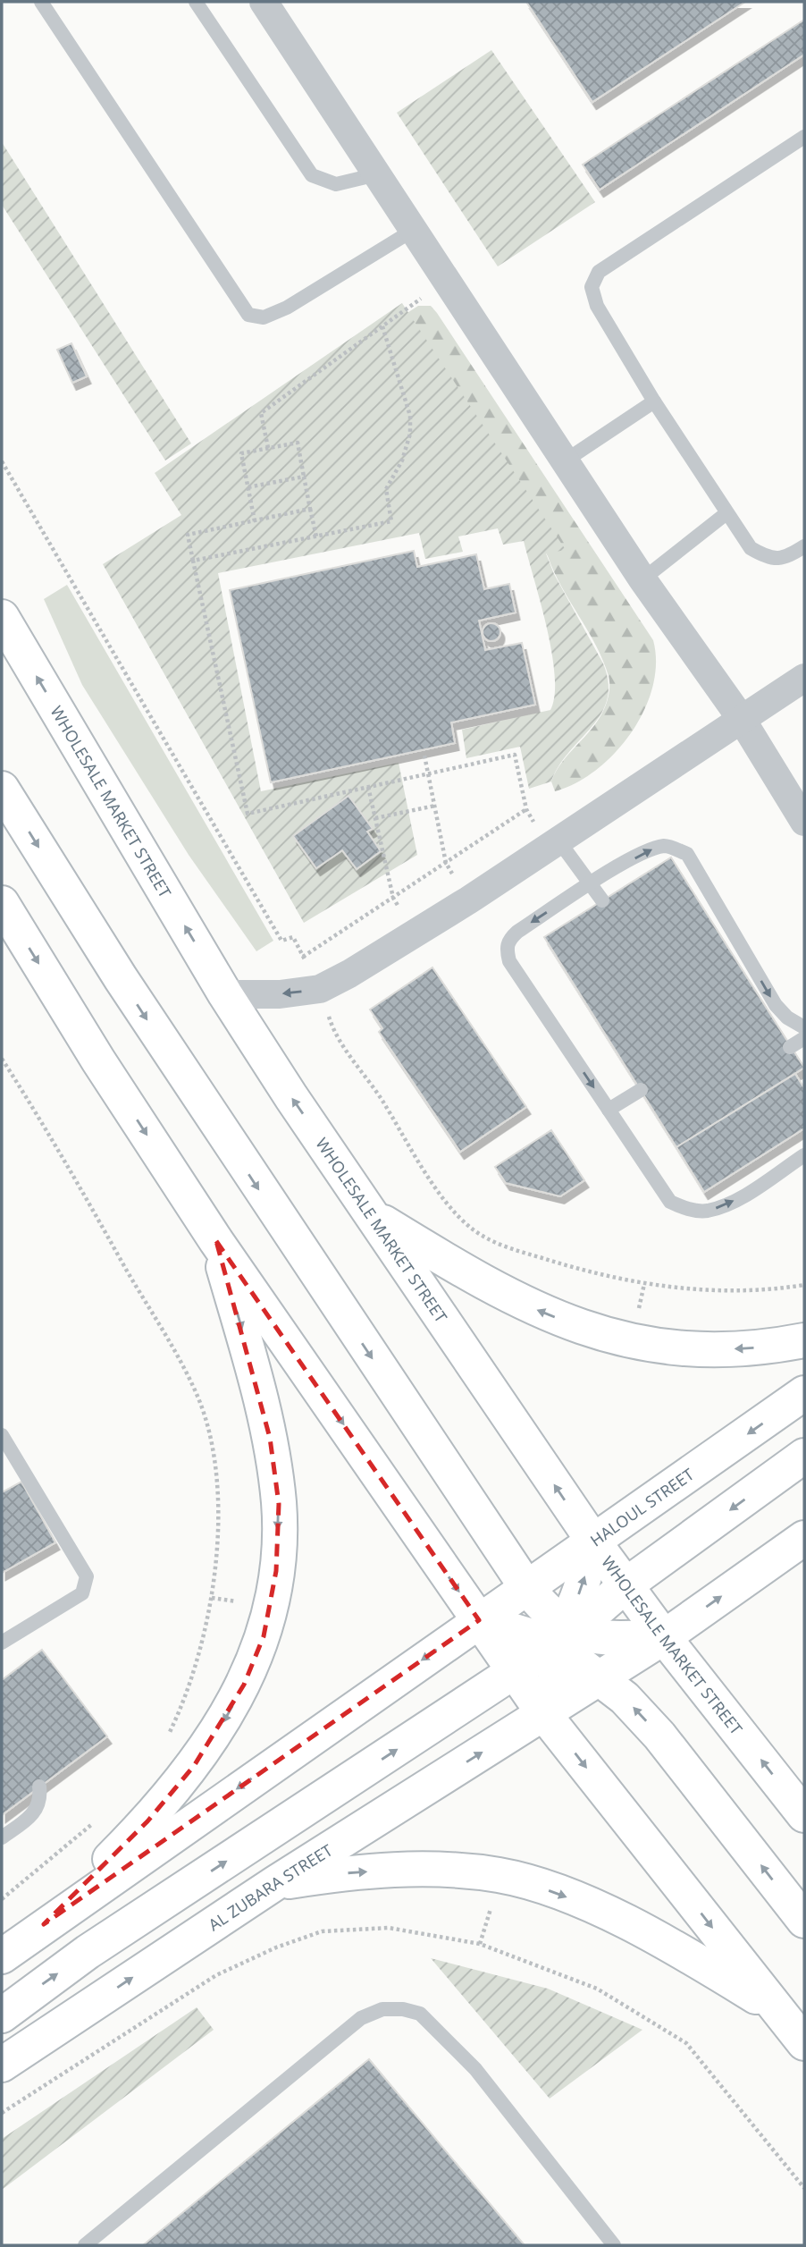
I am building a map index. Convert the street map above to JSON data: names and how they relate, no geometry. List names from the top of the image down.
{
  "streets": {
    "main road": ["WHOLESALE MARKET STREET", "HALOUL STREET", "AL ZUBARA STREET"]
  },
  "crossings": [
    ["WHOLESALE MARKET STREET", "HALOUL STREET"]
  ]
}
